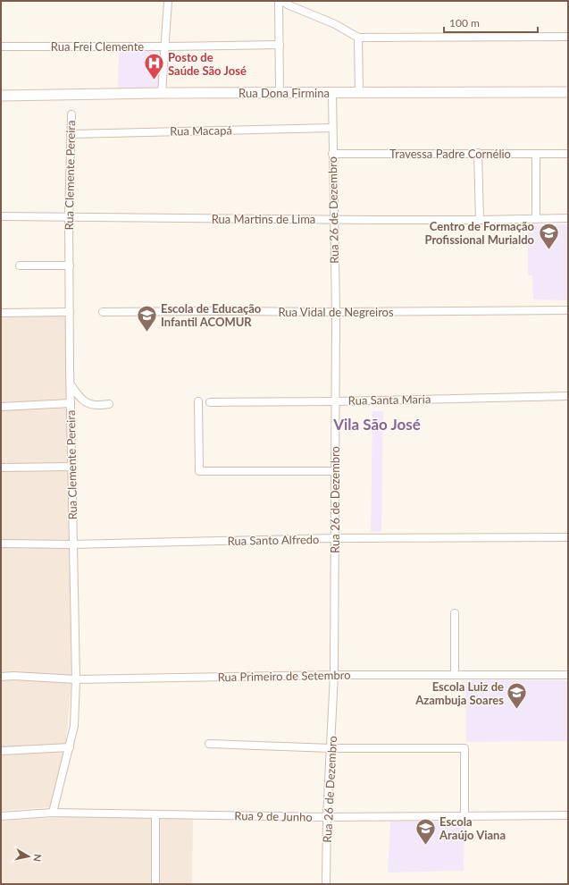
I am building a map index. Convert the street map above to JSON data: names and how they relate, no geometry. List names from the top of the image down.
{
  "streets": {
    "street": [
      "Rua Frei Clemente",
      "Rua Dona Firmina",
      "Rua Macapá",
      "Travessa Padre Cornélio",
      "Rua Clemente Pereira",
      "Rua 26 de Dezembro",
      "Rua Martins de Lima",
      "Rua Vidal de Negreiros",
      "Rua Santa Maria",
      "Rua Santo Alfredo",
      "Rua Primeiro de Setembro",
      "Rua 9 de Junho"
    ]
  },
  "crossings": [
    ["Rua Dona Firmina", "Rua 26 de Dezembro"],
    ["Rua Macapá", "Rua Clemente Pereira"],
    ["Rua Macapá", "Rua 26 de Dezembro"],
    ["Travessa Padre Cornélio", "Rua 26 de Dezembro"],
    ["Rua Clemente Pereira", "Rua Martins de Lima"],
    ["Rua Clemente Pereira", "Rua Santo Alfredo"],
    ["Rua Clemente Pereira", "Rua Primeiro de Setembro"],
    ["Rua Clemente Pereira", "Rua 9 de Junho"],
    ["Rua 26 de Dezembro", "Rua Martins de Lima"],
    ["Rua 26 de Dezembro", "Rua Vidal de Negreiros"],
    ["Rua 26 de Dezembro", "Rua Santa Maria"],
    ["Rua 26 de Dezembro", "Rua Santo Alfredo"],
    ["Rua 26 de Dezembro", "Rua Primeiro de Setembro"],
    ["Rua 26 de Dezembro", "Rua 9 de Junho"]
  ],
  "districts": ["Vila São José"],
  "places": {
    "hospital": ["Posto de Saúde São José"],
    "school or university": [
      "Centro de Formação Profissional Murialdo",
      "Escola de Educação Infantil ACOMUR",
      "Escola Luiz de Azambuja Soares",
      "Escola Araújo Viana"
    ]
  },
  "scale_bar": "100 m",
  "north": "right"
}
